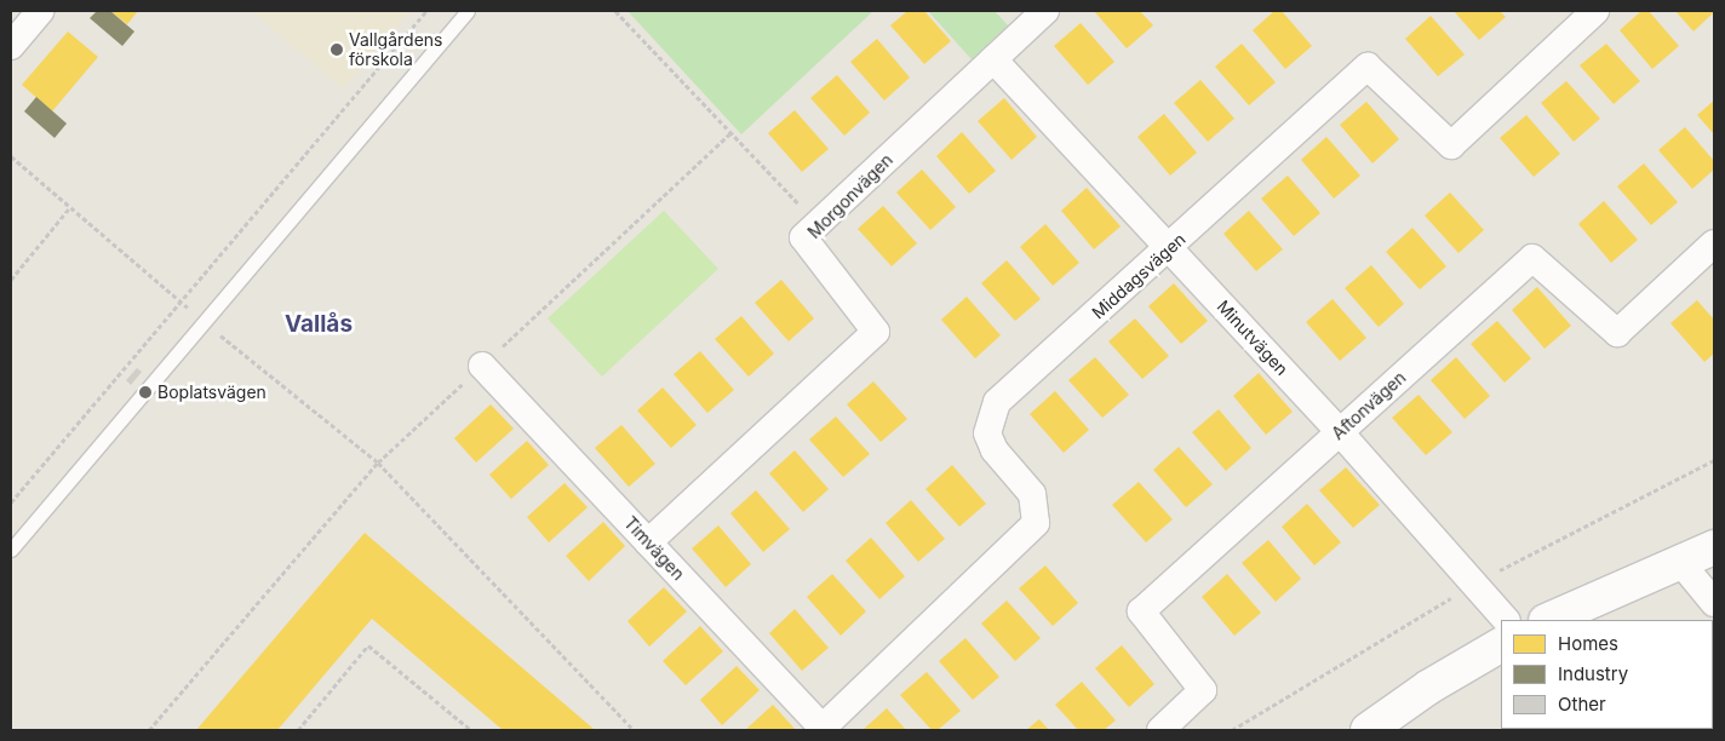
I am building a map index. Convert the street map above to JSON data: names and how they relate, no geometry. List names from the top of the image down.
{
  "streets": {
    "street": [
      "Morgonvägen",
      "Middagsvägen",
      "Minutvägen",
      "Aftonvägen",
      "Timvägen"
    ]
  },
  "crossings": [
    ["Morgonvägen", "Minutvägen"],
    ["Morgonvägen", "Timvägen"],
    ["Middagsvägen", "Minutvägen"],
    ["Middagsvägen", "Timvägen"],
    ["Minutvägen", "Aftonvägen"]
  ],
  "districts": ["Vallås"],
  "places": ["Vallgårdens förskola", "Boplatsvägen"],
  "legend": ["Homes", "Industry", "Other"]
}
